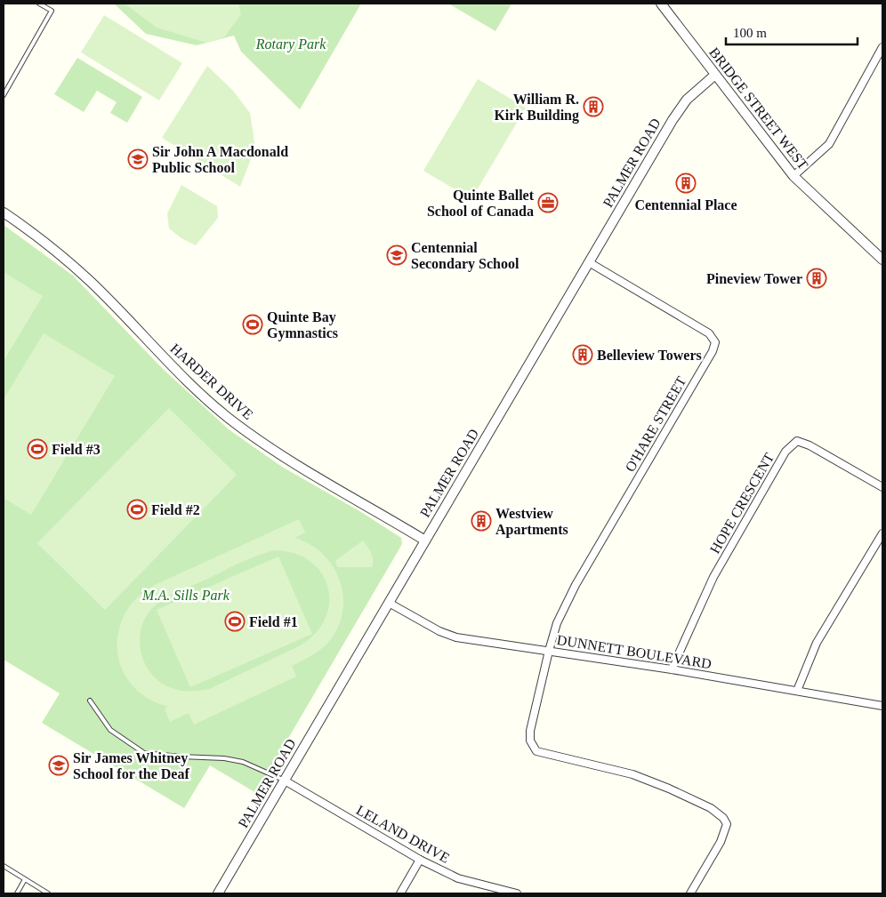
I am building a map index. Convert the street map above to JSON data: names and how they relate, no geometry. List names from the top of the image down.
{
  "streets": {
    "street": [
      "BRIDGE STREET WEST",
      "PALMER ROAD",
      "HARDER DRIVE",
      "O'HARE STREET",
      "HOPE CRESCENT",
      "DUNNETT BOULEVARD",
      "LELAND DRIVE"
    ]
  },
  "crossings": [
    ["BRIDGE STREET WEST", "PALMER ROAD"],
    ["PALMER ROAD", "HARDER DRIVE"],
    ["PALMER ROAD", "O'HARE STREET"],
    ["PALMER ROAD", "DUNNETT BOULEVARD"],
    ["PALMER ROAD", "LELAND DRIVE"],
    ["O'HARE STREET", "DUNNETT BOULEVARD"],
    ["HOPE CRESCENT", "DUNNETT BOULEVARD"]
  ],
  "parks": ["Rotary Park", "M.A. Sills Park"],
  "places": {
    "building": [
      "William R. Kirk Building",
      "Centennial Place",
      "Pineview Tower",
      "Belleview Towers",
      "Westview Apartments"
    ],
    "school or university": ["Sir John A Macdonald Public School", "Centennial Secondary School", "Sir James Whitney School for the Deaf"],
    "office": ["Quinte Ballet School of Canada"],
    "sports": [
      "Quinte Bay Gymnastics",
      "Field #3",
      "Field #2",
      "Field #1"
    ]
  },
  "scale_bar": "100 m"
}
